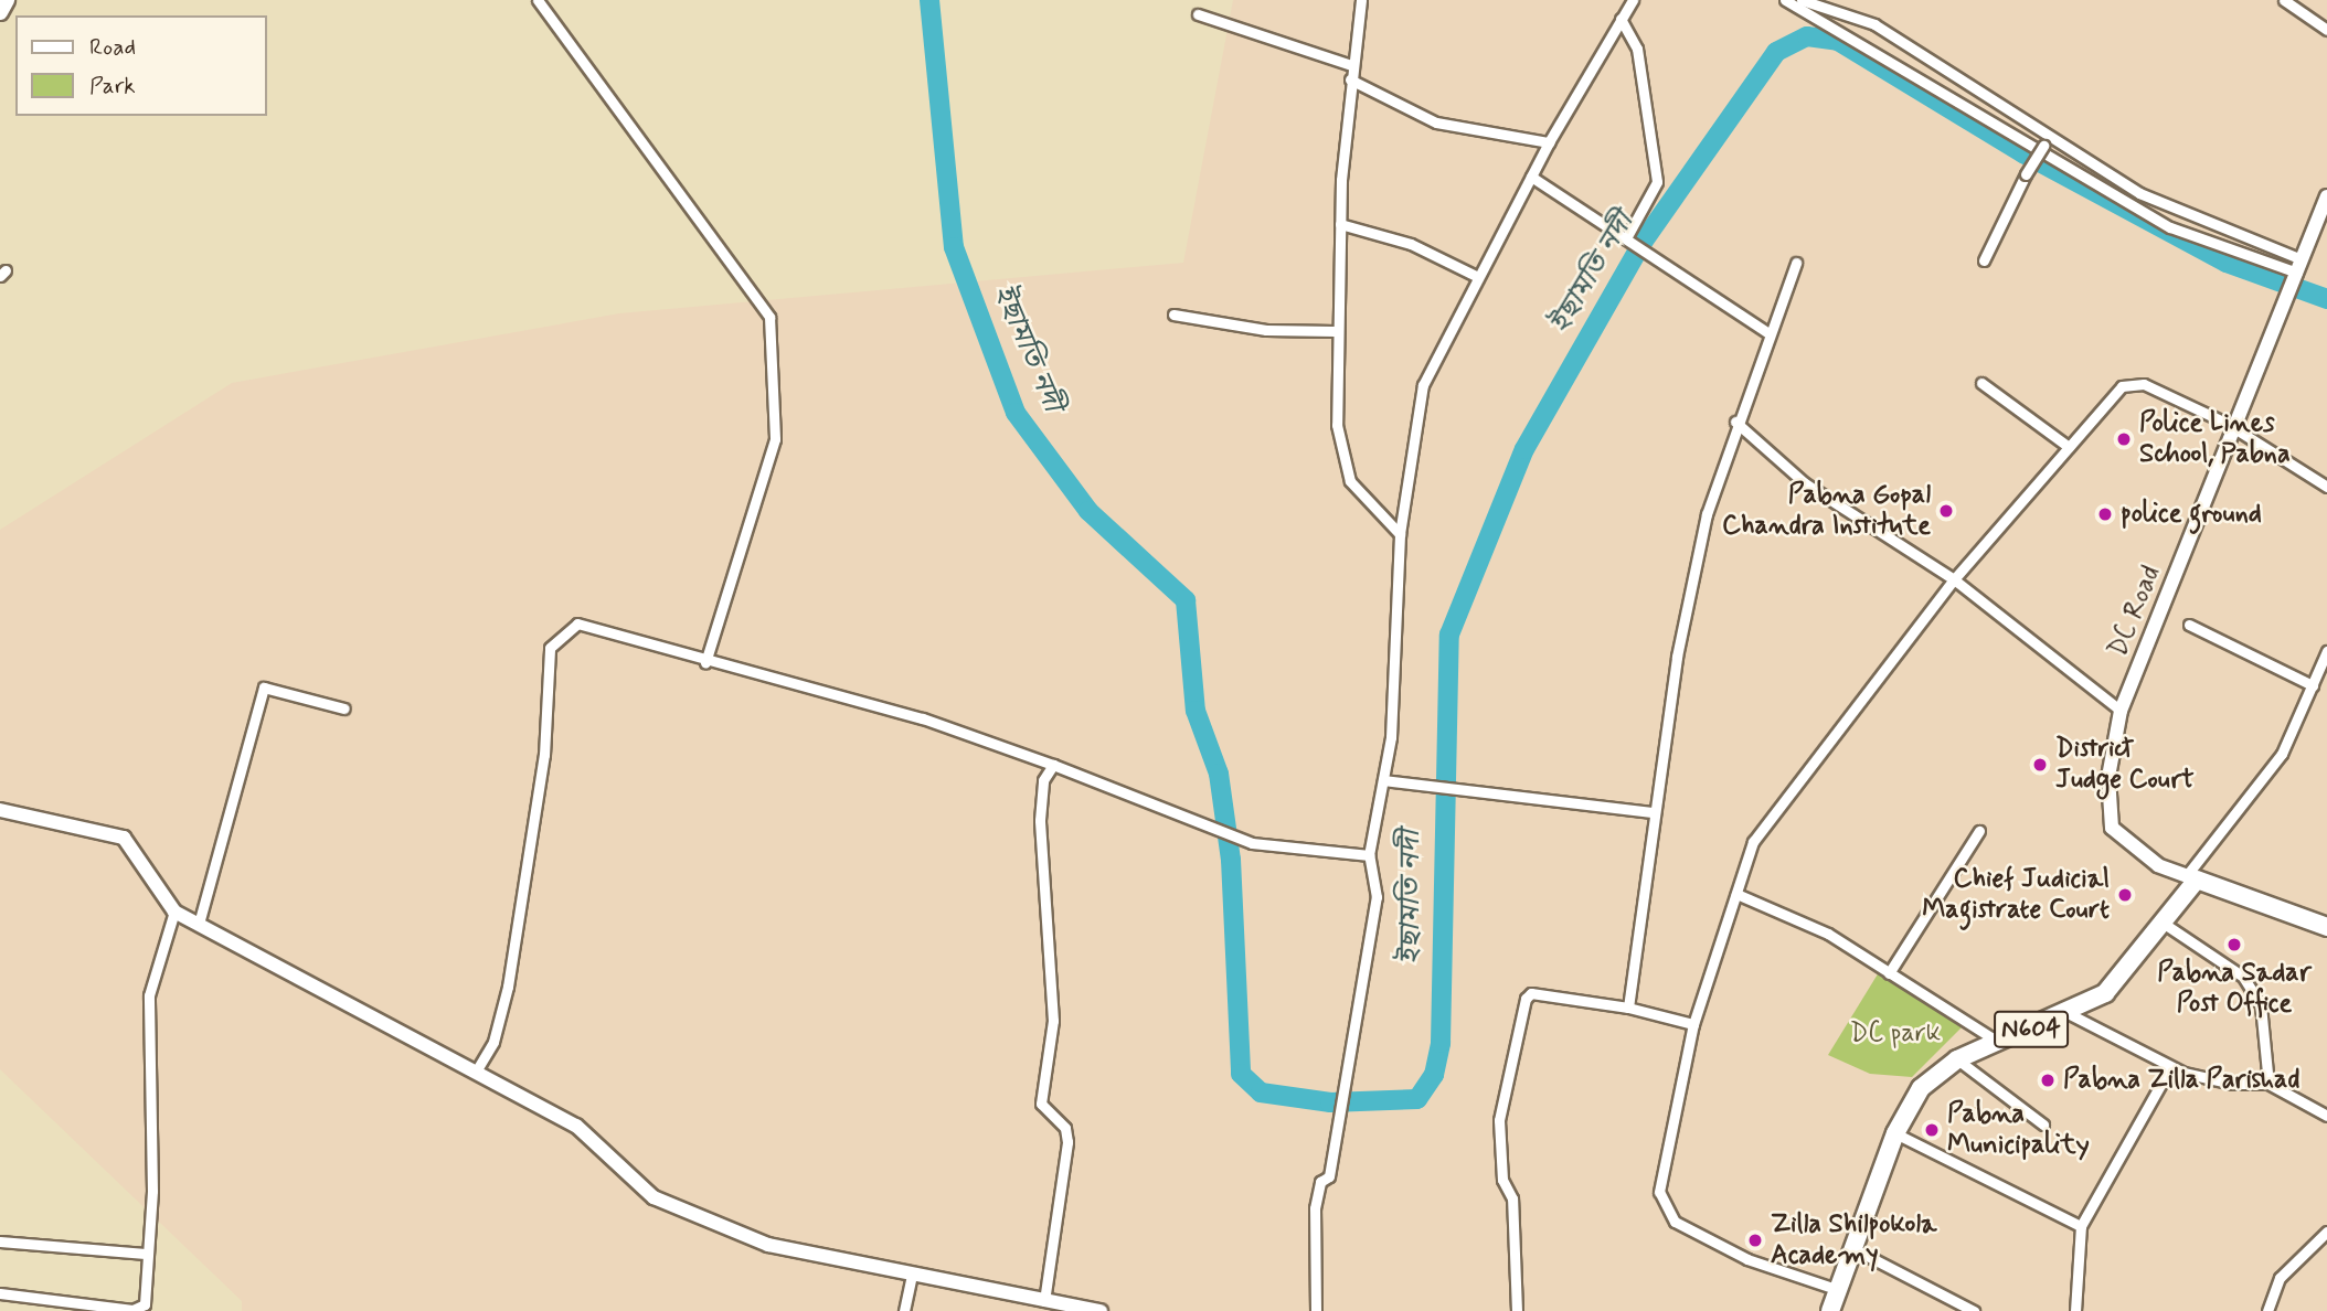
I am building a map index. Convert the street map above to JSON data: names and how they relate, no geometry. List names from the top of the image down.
{
  "streets": {
    "highway": ["N604"],
    "street": ["DC Road"]
  },
  "crossings": [
    ["DC Road", "N604"]
  ],
  "water": ["ইছামতি নদী"],
  "parks": ["DC park"],
  "places": [
    "Police Lines School, Pabna",
    "Pabna Gopal Chandra Institute",
    "police ground",
    "District Judge Court",
    "Chief Judicial Magistrate Court",
    "Pabna Sadar Post Office",
    "Pabna Zilla Parishad",
    "Pabna Municipality",
    "Zilla Shilpokola Academy"
  ],
  "legend": ["Road", "Park"]
}
